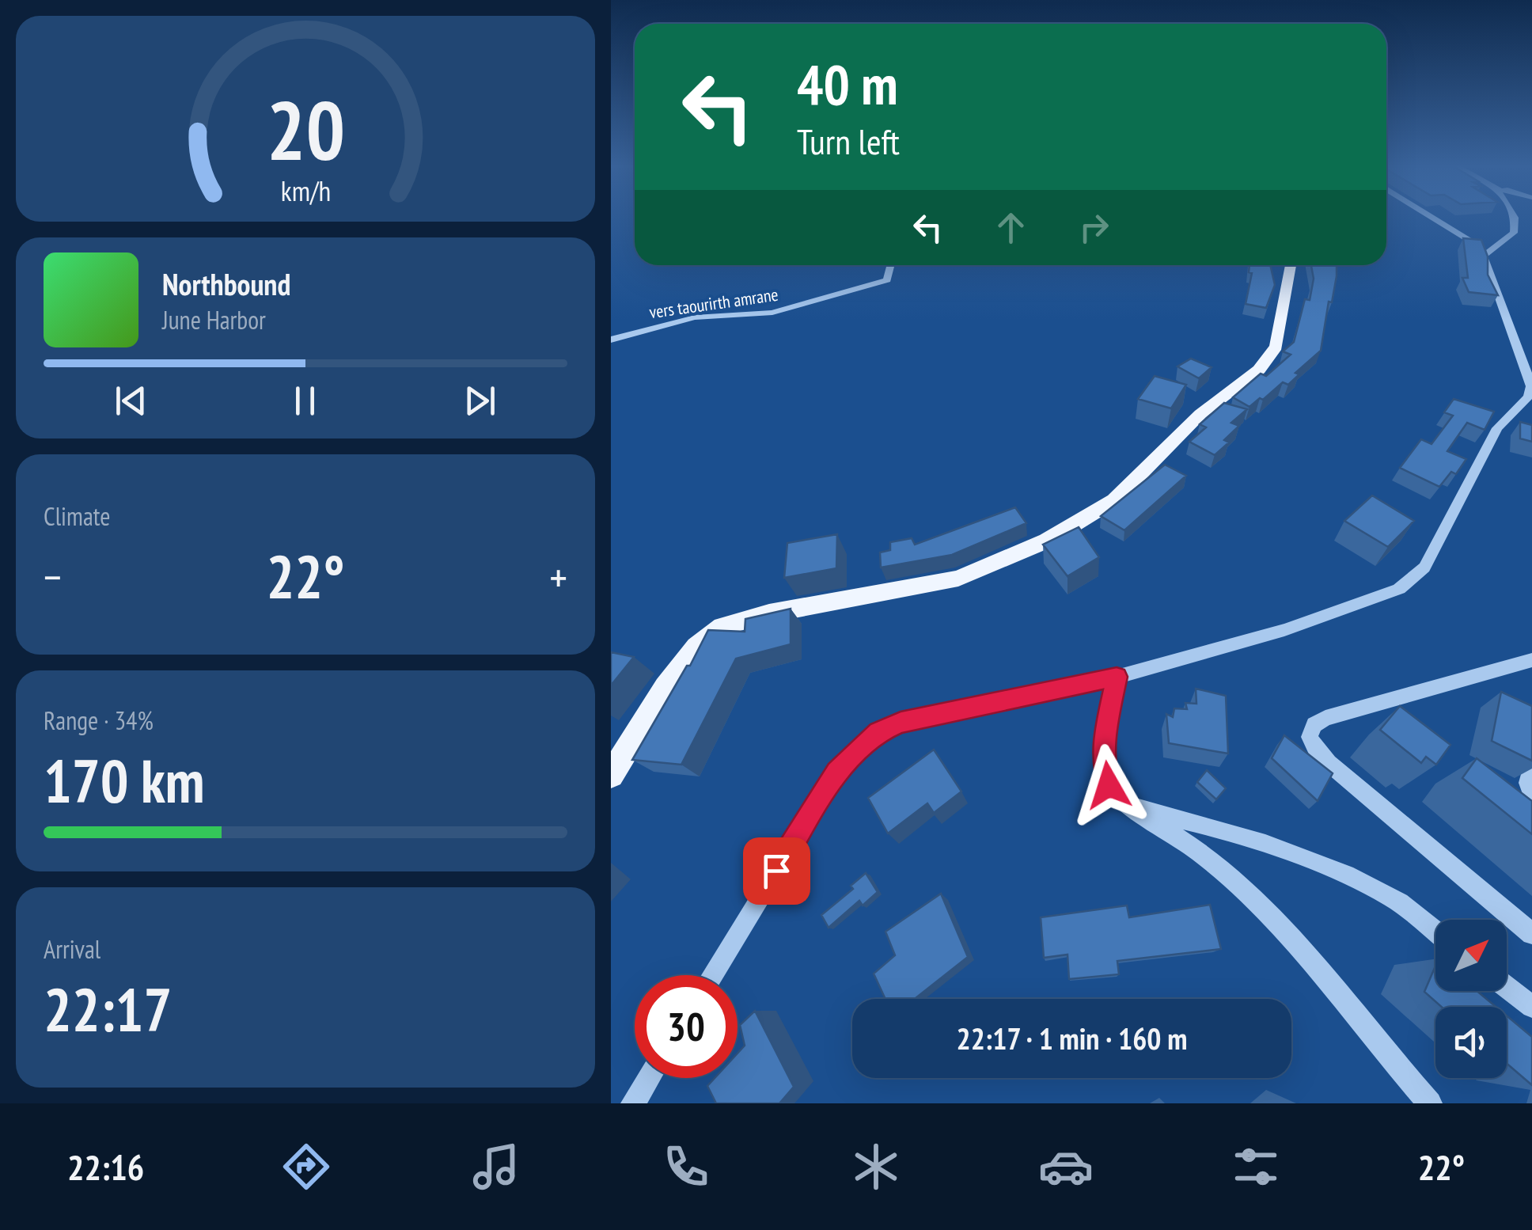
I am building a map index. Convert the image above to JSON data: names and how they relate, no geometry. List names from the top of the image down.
{
  "streets": {
    "street": ["vers taourirth amrane"]
  },
  "north": "top right",
  "page": {
    "turn": ["40 m", "Turn left"],
    "song": ["Northbound", "June Harbor"],
    "tile": [
      "Climate",
      ["Range · 34%", "170 km"],
      ["Arrival", "22:17"]
    ],
    "heat": ["−", "22°", "+"],
    "limit": "30",
    "trip": "22:17 · 1 min · 160 m",
    "tabs": ["22:16", "22°"],
    "gauge": ["20", "km/h"]
  }
}
